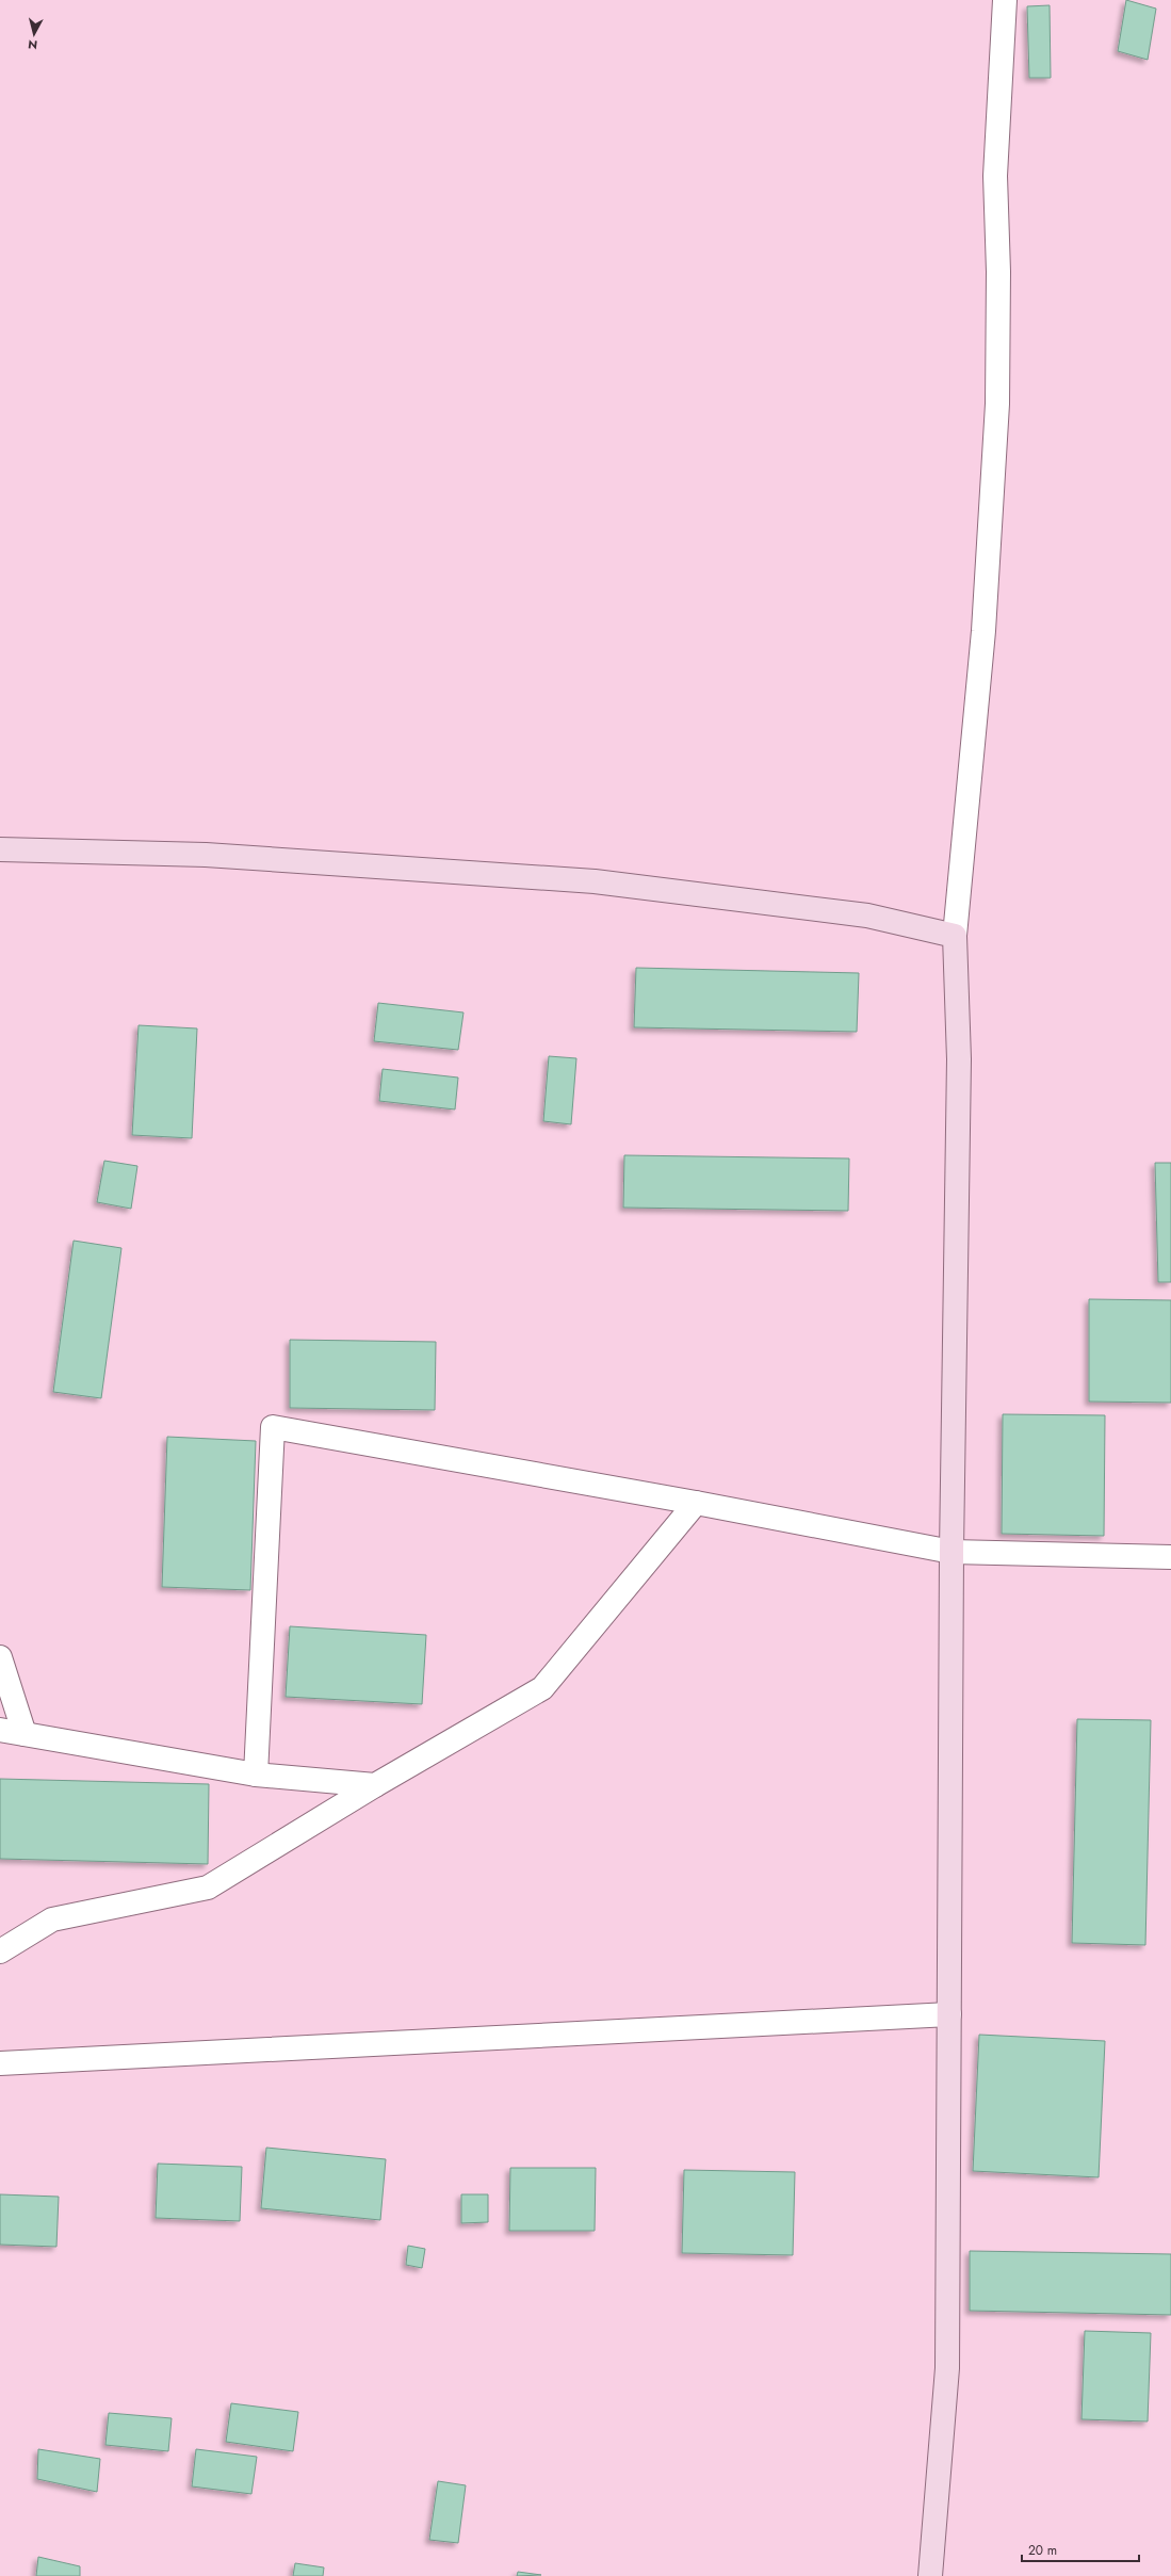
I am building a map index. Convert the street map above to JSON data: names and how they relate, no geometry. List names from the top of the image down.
{
  "scale_bar": "20 m",
  "north": "bottom"
}
